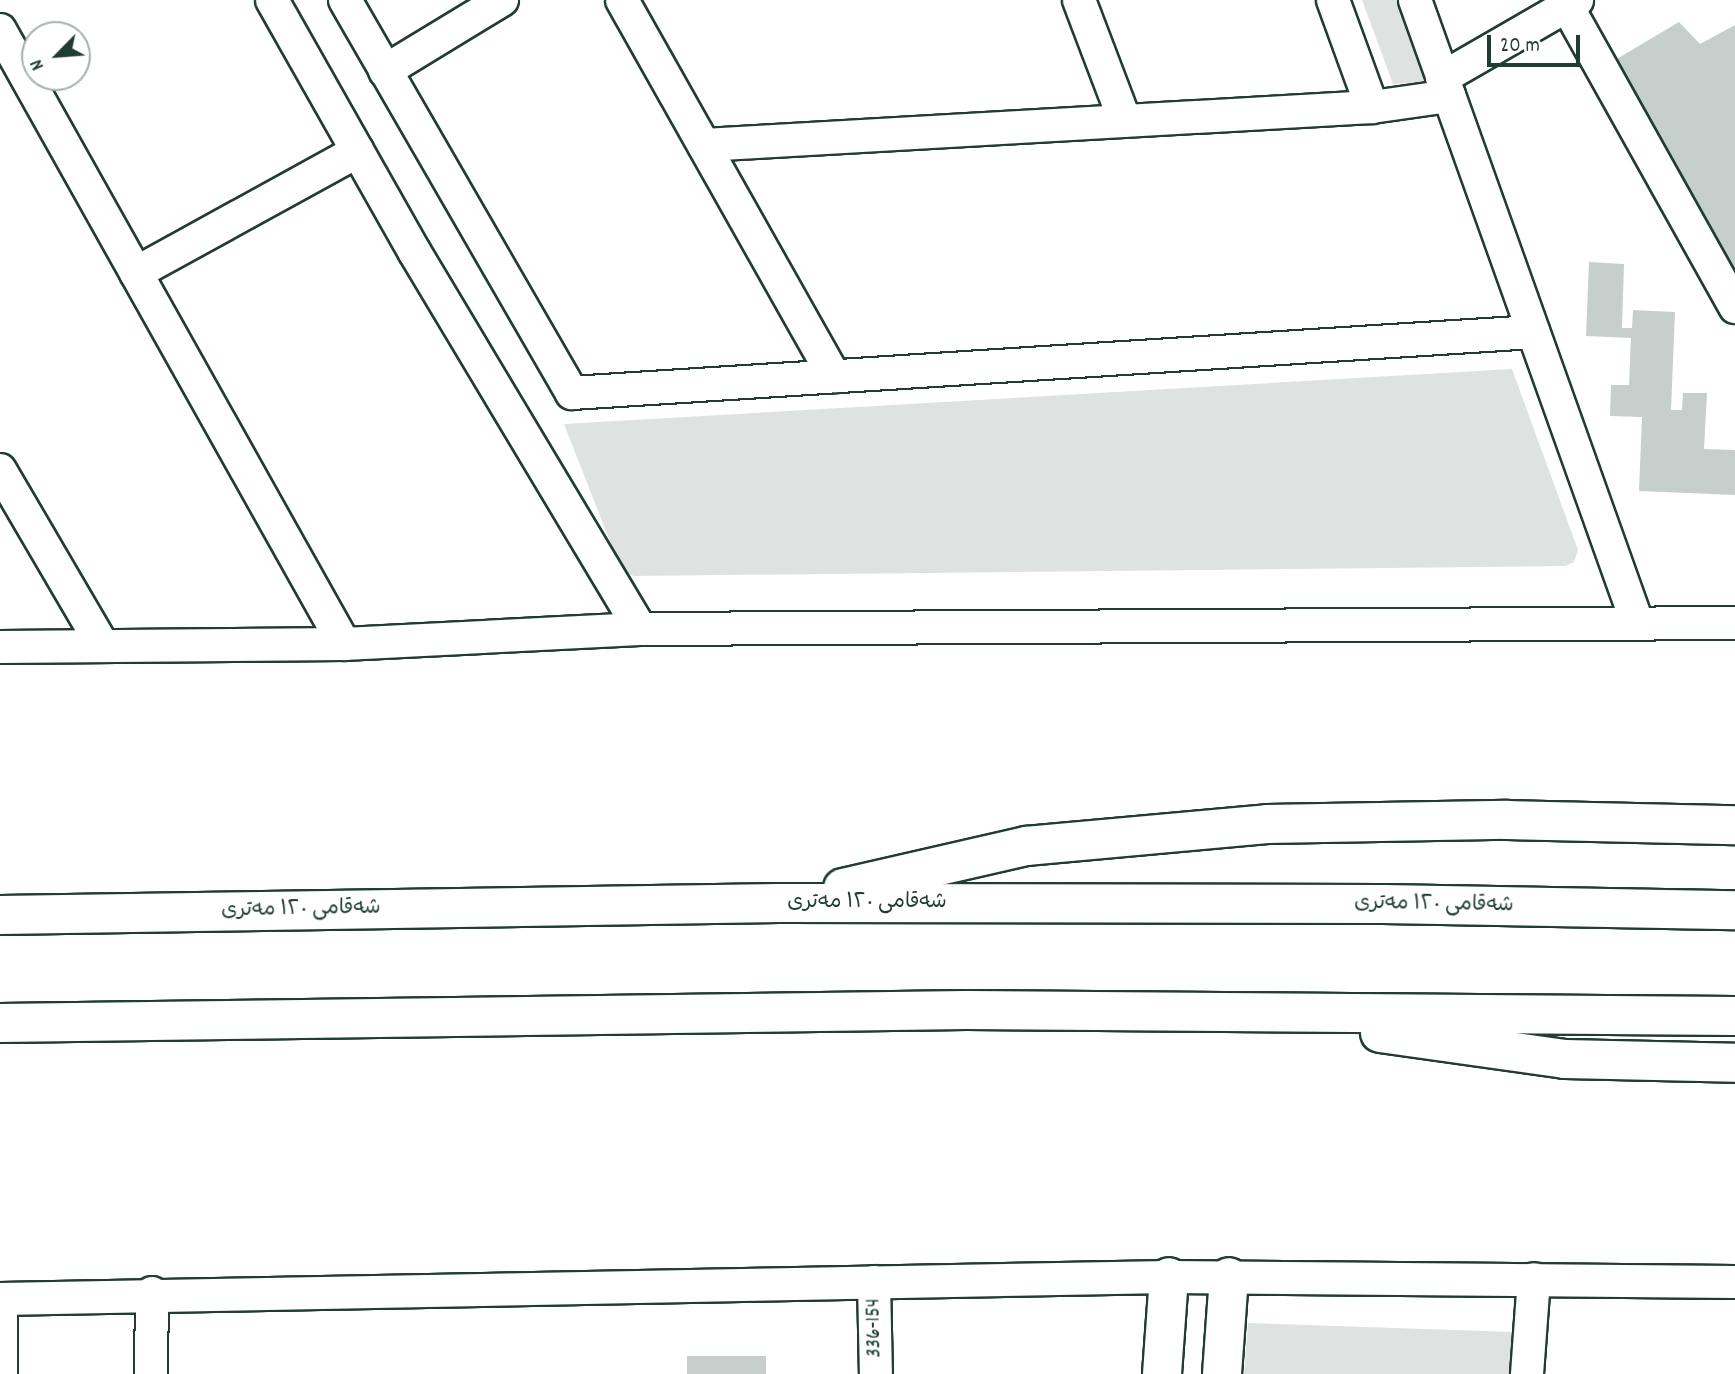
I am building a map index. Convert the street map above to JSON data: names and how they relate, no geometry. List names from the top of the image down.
{
  "streets": {
    "main road": ["شەقامی ١٢٠ مەتری"],
    "street": ["336-154"]
  },
  "scale_bar": "20 m",
  "north": "bottom left"
}
